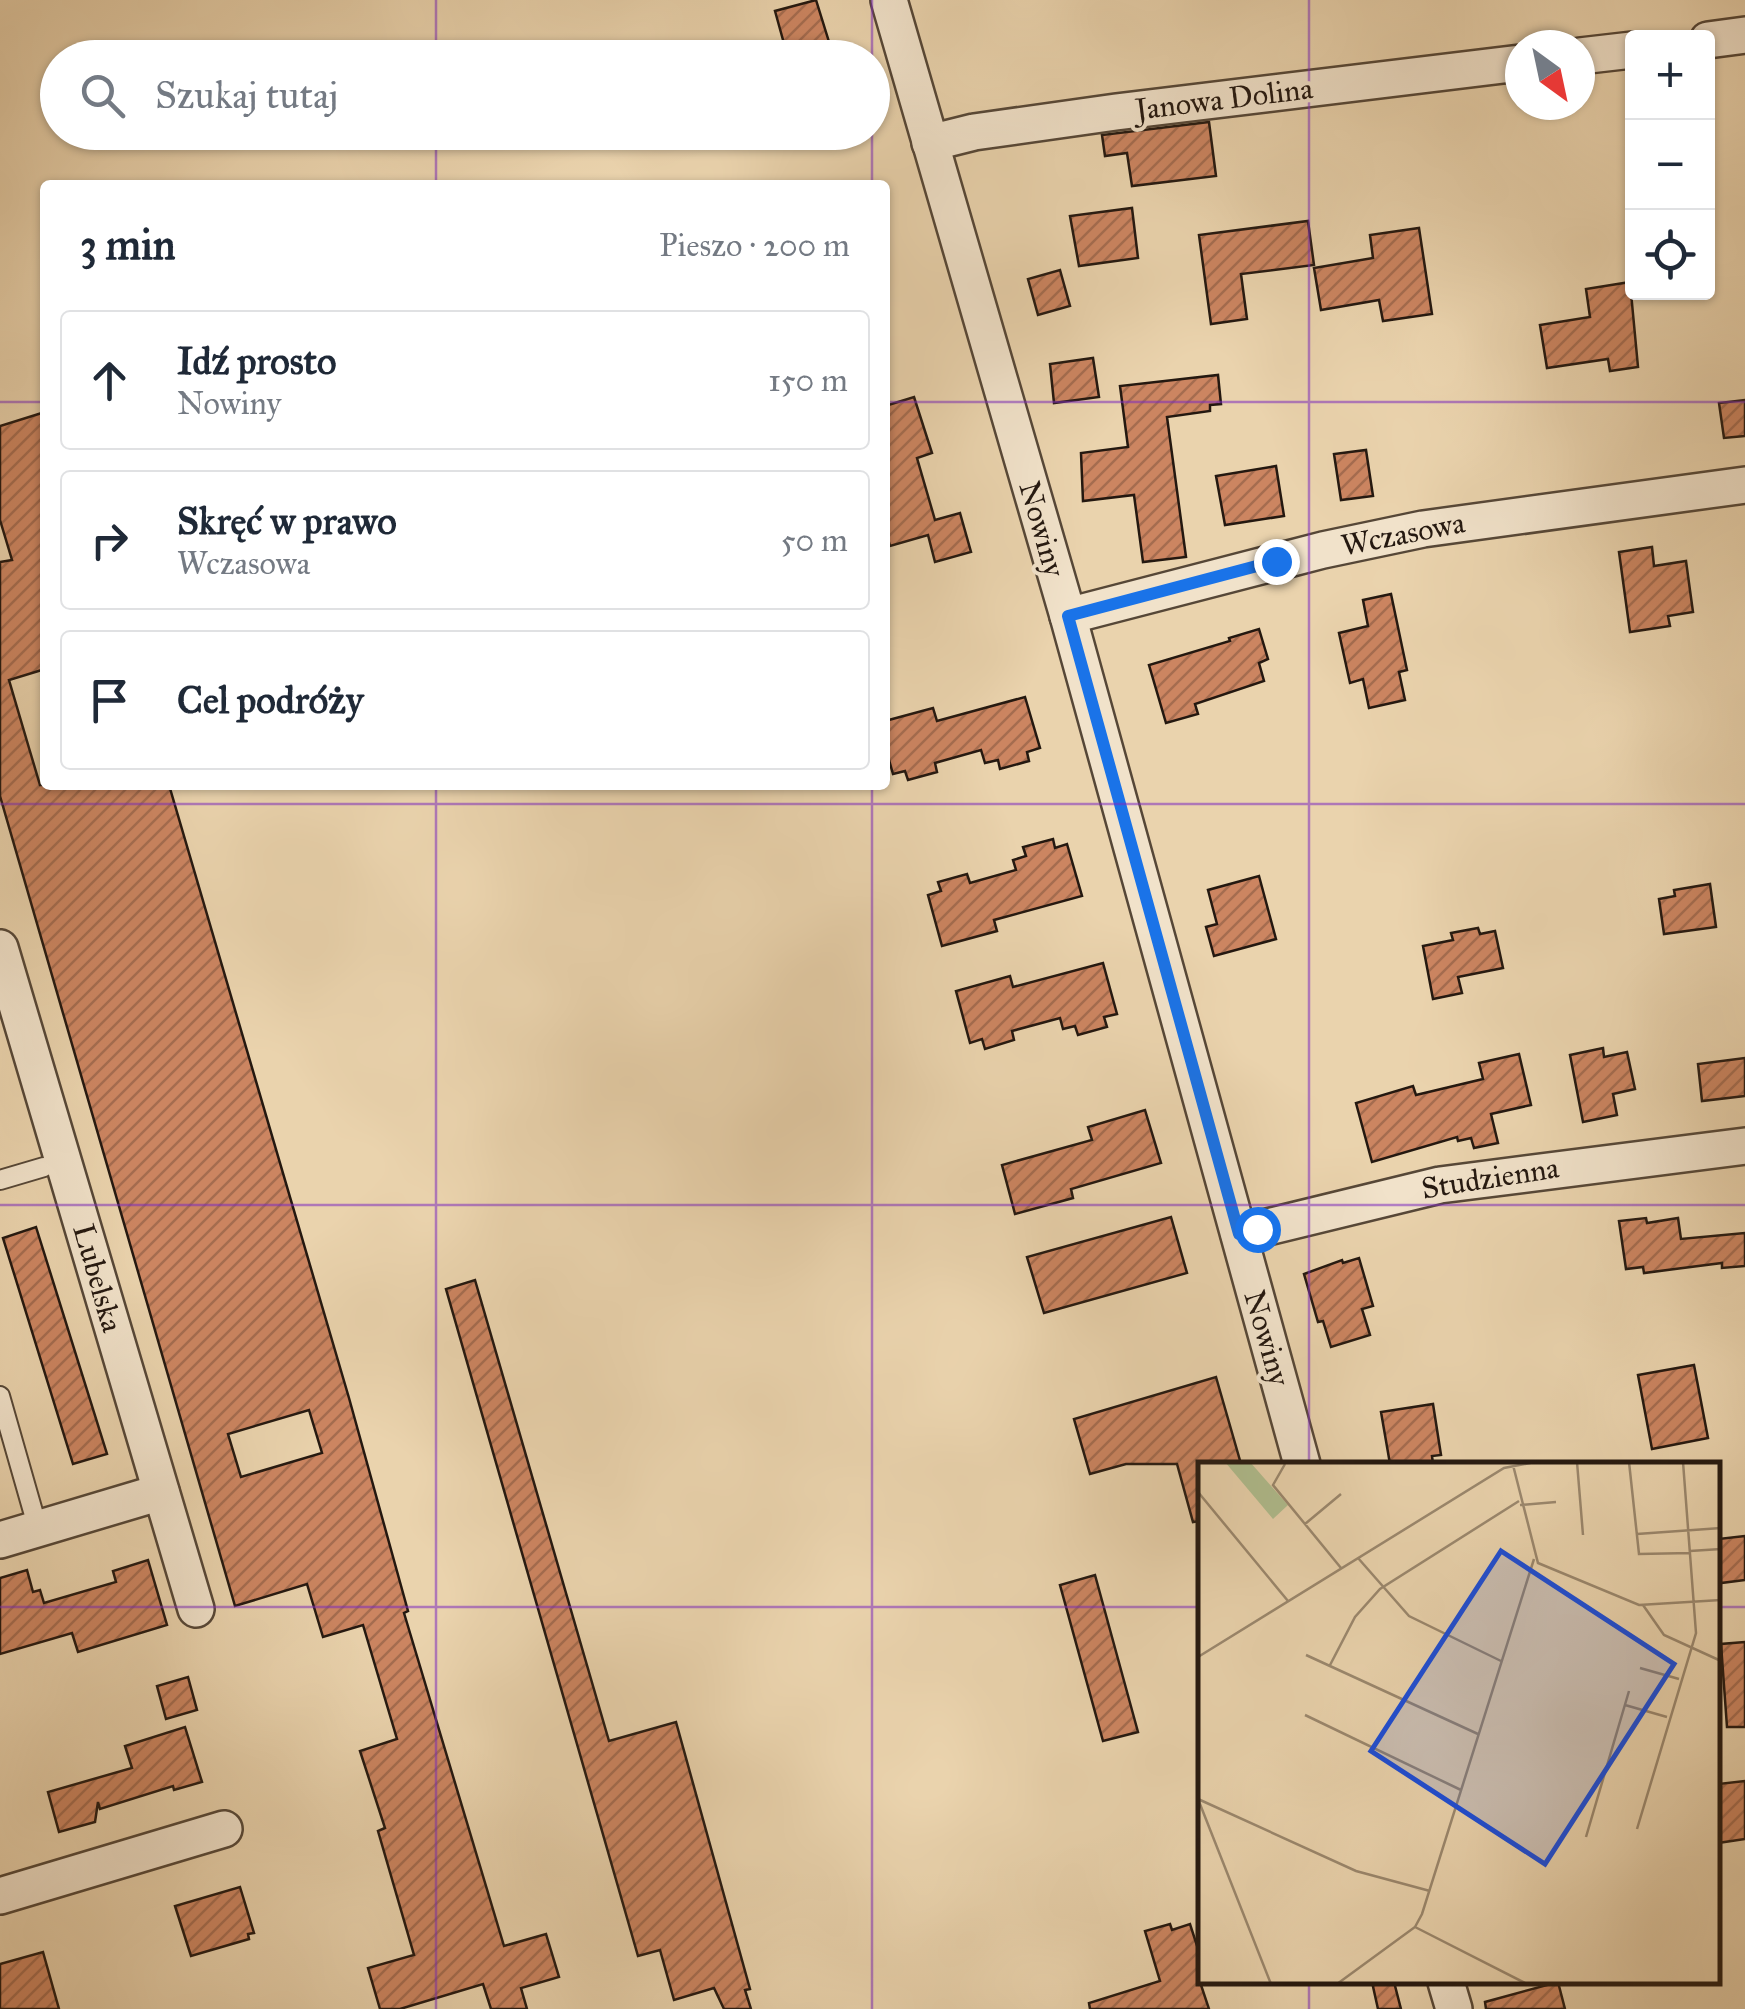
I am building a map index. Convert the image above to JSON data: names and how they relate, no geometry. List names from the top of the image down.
{
  "streets": {
    "street": [
      "Janowa Dolina",
      "Nowiny",
      "Wczasowa",
      "Studzienna",
      "Lubelska"
    ]
  },
  "crossings": [
    ["Janowa Dolina", "Nowiny"],
    ["Nowiny", "Wczasowa"],
    ["Nowiny", "Studzienna"]
  ],
  "north": "bottom right",
  "page": {
    "map_buttons": ["+", "−"],
    "search": "Szukaj tutaj",
    "heading": ["3 min", "Pieszo · 200 m"],
    "list": [
      ["Idź prosto", "Nowiny", "150 m"],
      ["Skręć w prawo", "Wczasowa", "50 m"],
      "Cel podróży"
    ]
  }
}
